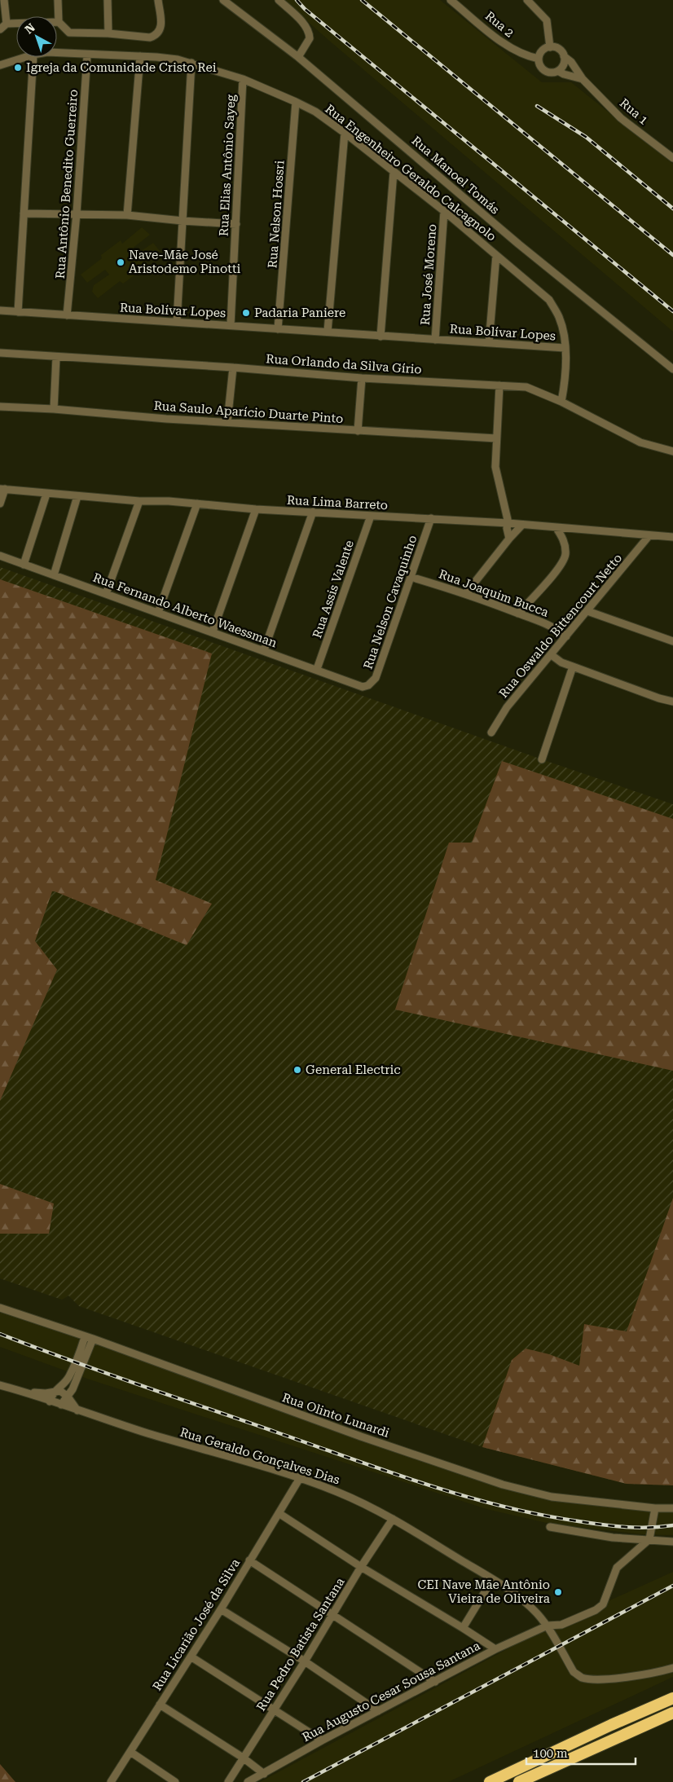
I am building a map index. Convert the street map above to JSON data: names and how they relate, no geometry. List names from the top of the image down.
{
  "streets": {
    "street": [
      "Rua 2",
      "Rua 1",
      "Rua Elias Antônio Sayeg",
      "Rua Engenheiro Geraldo Calcagnolo",
      "Rua Manoel Tomás",
      "Rua Antônio Benedito Guerreiro",
      "Rua Nelson Hossri",
      "Rua José Moreno",
      "Rua Bolívar Lopes",
      "Rua Orlando da Silva Gírio",
      "Rua Saulo Aparício Duarte Pinto",
      "Rua Lima Barreto",
      "Rua Assis Valente",
      "Rua Joaquim Bucca",
      "Rua Nelson Cavaquinho",
      "Rua Fernando Alberto Waessman",
      "Rua Oswaldo Bittencourt Netto",
      "Rua Olinto Lunardi",
      "Rua Geraldo Gonçalves Dias",
      "Rua Licarião José da Silva",
      "Rua Pedro Batista Santana",
      "Rua Augusto Cesar Sousa Santana"
    ]
  },
  "crossings": [
    ["Rua 2", "Rua 1"],
    ["Rua Elias Antônio Sayeg", "Rua Engenheiro Geraldo Calcagnolo"],
    ["Rua Elias Antônio Sayeg", "Rua Bolívar Lopes"],
    ["Rua Engenheiro Geraldo Calcagnolo", "Rua Antônio Benedito Guerreiro"],
    ["Rua Engenheiro Geraldo Calcagnolo", "Rua Nelson Hossri"],
    ["Rua Engenheiro Geraldo Calcagnolo", "Rua José Moreno"],
    ["Rua Engenheiro Geraldo Calcagnolo", "Rua Bolívar Lopes"],
    ["Rua Engenheiro Geraldo Calcagnolo", "Rua Orlando da Silva Gírio"],
    ["Rua Antônio Benedito Guerreiro", "Rua Bolívar Lopes"],
    ["Rua Nelson Hossri", "Rua Bolívar Lopes"],
    ["Rua José Moreno", "Rua Bolívar Lopes"],
    ["Rua Lima Barreto", "Rua Assis Valente"],
    ["Rua Lima Barreto", "Rua Nelson Cavaquinho"],
    ["Rua Lima Barreto", "Rua Oswaldo Bittencourt Netto"],
    ["Rua Assis Valente", "Rua Fernando Alberto Waessman"],
    ["Rua Joaquim Bucca", "Rua Nelson Cavaquinho"],
    ["Rua Joaquim Bucca", "Rua Oswaldo Bittencourt Netto"],
    ["Rua Nelson Cavaquinho", "Rua Fernando Alberto Waessman"],
    ["Rua Geraldo Gonçalves Dias", "Rua Licarião José da Silva"],
    ["Rua Geraldo Gonçalves Dias", "Rua Pedro Batista Santana"],
    ["Rua Geraldo Gonçalves Dias", "Rua Augusto Cesar Sousa Santana"]
  ],
  "places": [
    "Igreja da Comunidade Cristo Rei",
    "Nave-Mãe José Aristodemo Pinotti",
    "Padaria Paniere",
    "General Electric",
    "CEI Nave Mãe Antônio Vieira de Oliveira"
  ],
  "scale_bar": "100 m",
  "north": "top left"
}
